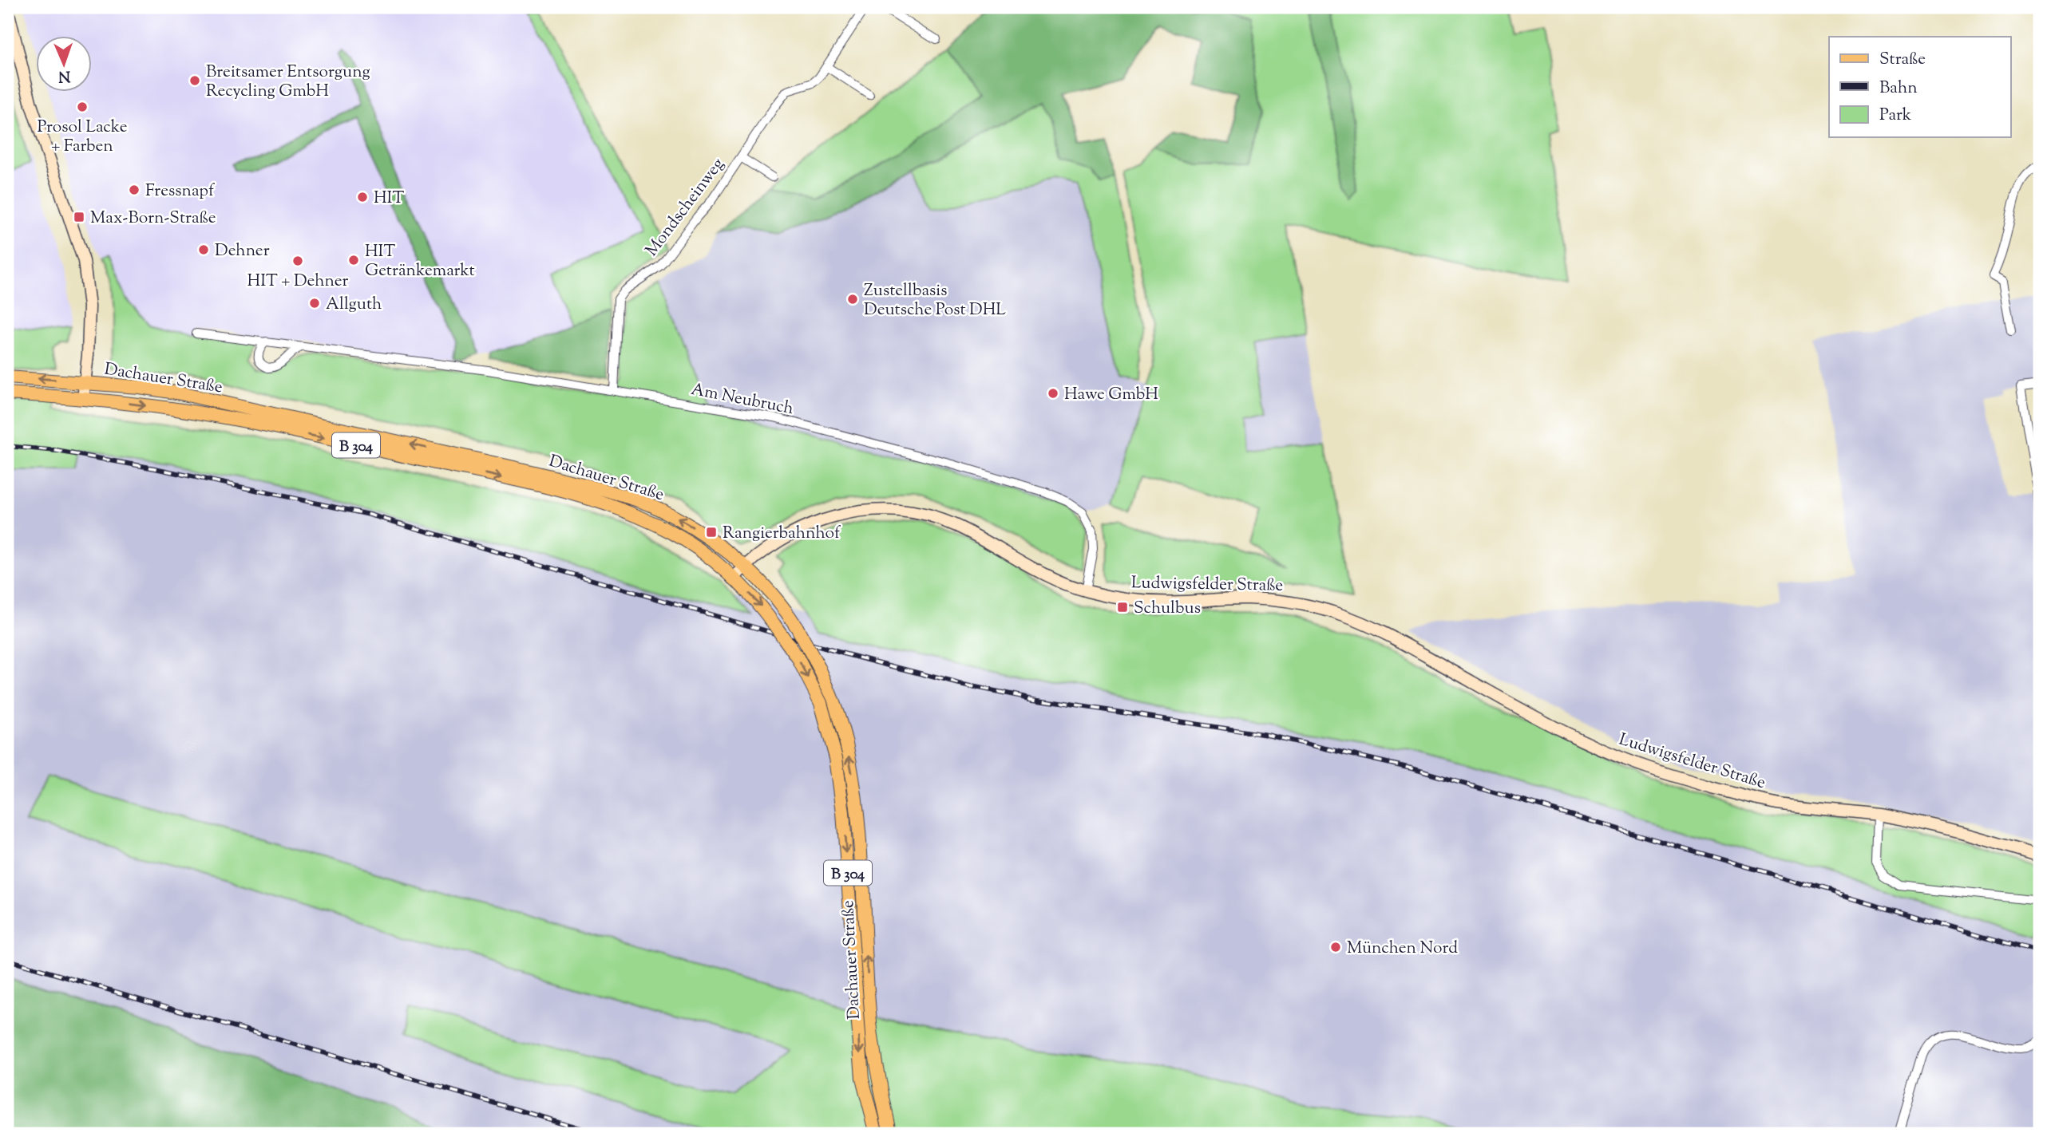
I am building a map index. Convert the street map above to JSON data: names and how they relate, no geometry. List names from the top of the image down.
{
  "streets": {
    "main road": ["Dachauer Straße", "B 304"],
    "street": ["Mondscheinweg", "Am Neubruch", "Ludwigsfelder Straße"]
  },
  "crossings": [
    ["Mondscheinweg", "Am Neubruch"],
    ["Dachauer Straße", "B 304"],
    ["Dachauer Straße", "Ludwigsfelder Straße"],
    ["Am Neubruch", "Ludwigsfelder Straße"]
  ],
  "places": {
    "other": [
      "Breitsamer Entsorgung Recycling GmbH",
      "Prosol Lacke + Farben",
      "Fressnapf",
      "HIT",
      "Dehner",
      "HIT Getränkemarkt",
      "HIT + Dehner",
      "Zustellbasis Deutsche Post DHL",
      "Allguth",
      "Hawe GmbH",
      "München Nord"
    ],
    "transit": ["Max-Born-Straße", "Rangierbahnhof", "Schulbus"]
  },
  "legend": ["Straße", "Bahn", "Park"],
  "north": "bottom"
}
